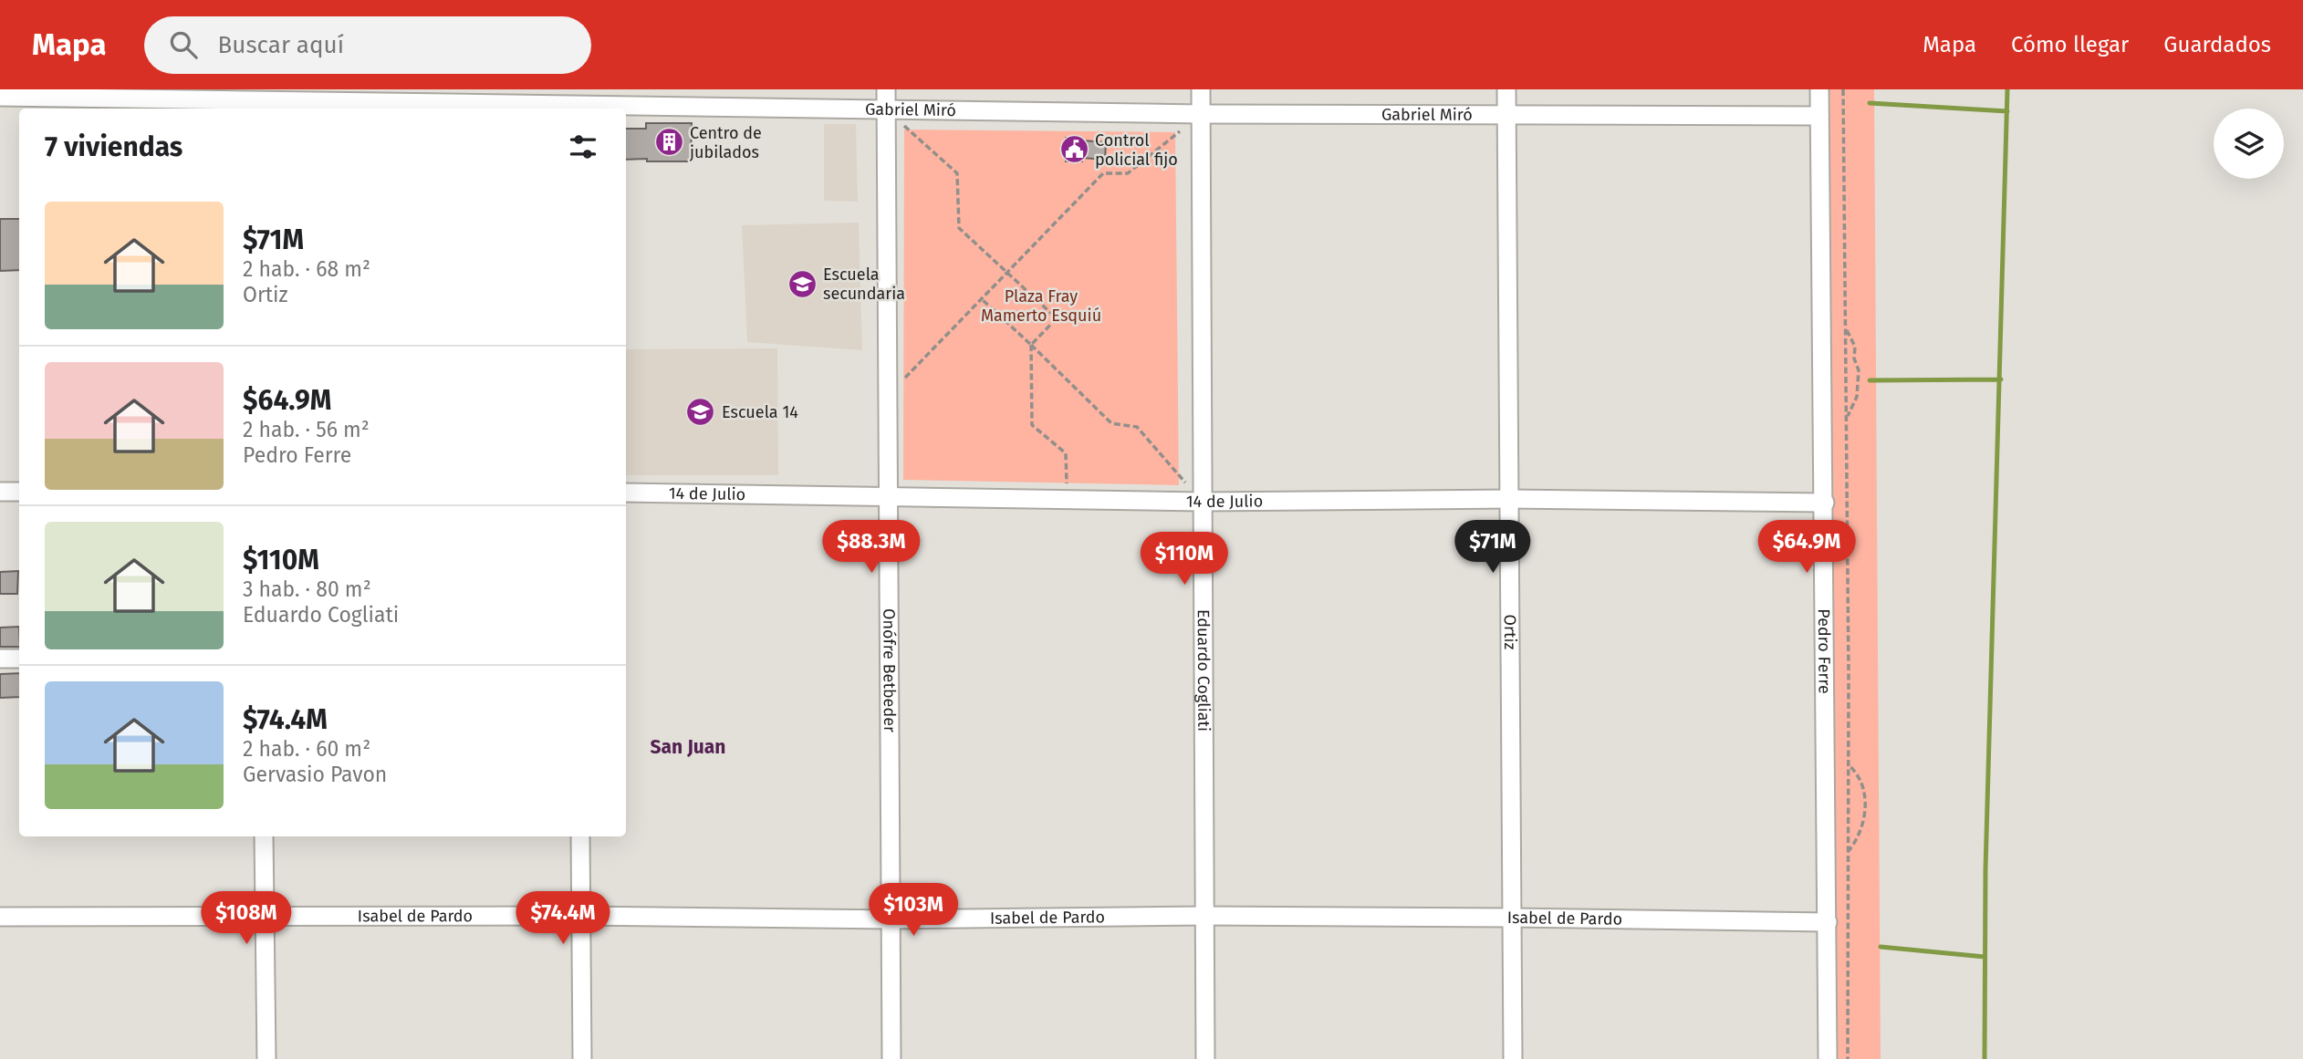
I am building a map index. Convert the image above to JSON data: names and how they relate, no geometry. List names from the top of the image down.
{
  "streets": {
    "street": [
      "Gabriel Miró",
      "14 de Julio",
      "Ortiz",
      "Pedro Ferre",
      "Onófre Betbeder",
      "Eduardo Cogliati",
      "Isabel de Pardo"
    ]
  },
  "crossings": [
    ["Gabriel Miró", "Ortiz"],
    ["Gabriel Miró", "Pedro Ferre"],
    ["Gabriel Miró", "Onófre Betbeder"],
    ["Gabriel Miró", "Eduardo Cogliati"],
    ["14 de Julio", "Ortiz"],
    ["14 de Julio", "Pedro Ferre"],
    ["14 de Julio", "Onófre Betbeder"],
    ["14 de Julio", "Eduardo Cogliati"],
    ["Ortiz", "Isabel de Pardo"],
    ["Pedro Ferre", "Isabel de Pardo"],
    ["Onófre Betbeder", "Isabel de Pardo"],
    ["Eduardo Cogliati", "Isabel de Pardo"]
  ],
  "districts": ["San Juan"],
  "parks": ["Plaza Fray Mamerto Esquiú"],
  "places": {
    "building": ["Centro de jubilados"],
    "public building": ["Control policial fijo"],
    "school or university": ["Escuela secundaria", "Escuela 14"]
  },
  "page": {
    "header": "Mapa",
    "search": "Buscar aquí",
    "nav": ["Mapa", "Cómo llegar", "Guardados"],
    "heading": "7 viviendas",
    "list": [
      {
        "name": "$71M",
        "note": "2 hab. · 68 m² · Ortiz"
      },
      {
        "name": "$64.9M",
        "note": "2 hab. · 56 m² · Pedro Ferre"
      },
      {
        "name": "$110M",
        "note": "3 hab. · 80 m² · Eduardo Cogliati"
      },
      {
        "name": "$74.4M",
        "note": "2 hab. · 60 m² · Gervasio Pavon"
      }
    ],
    "price": [
      "$88.3M",
      "$71M",
      "$64.9M",
      "$110M",
      "$103M",
      "$108M",
      "$74.4M"
    ]
  }
}
